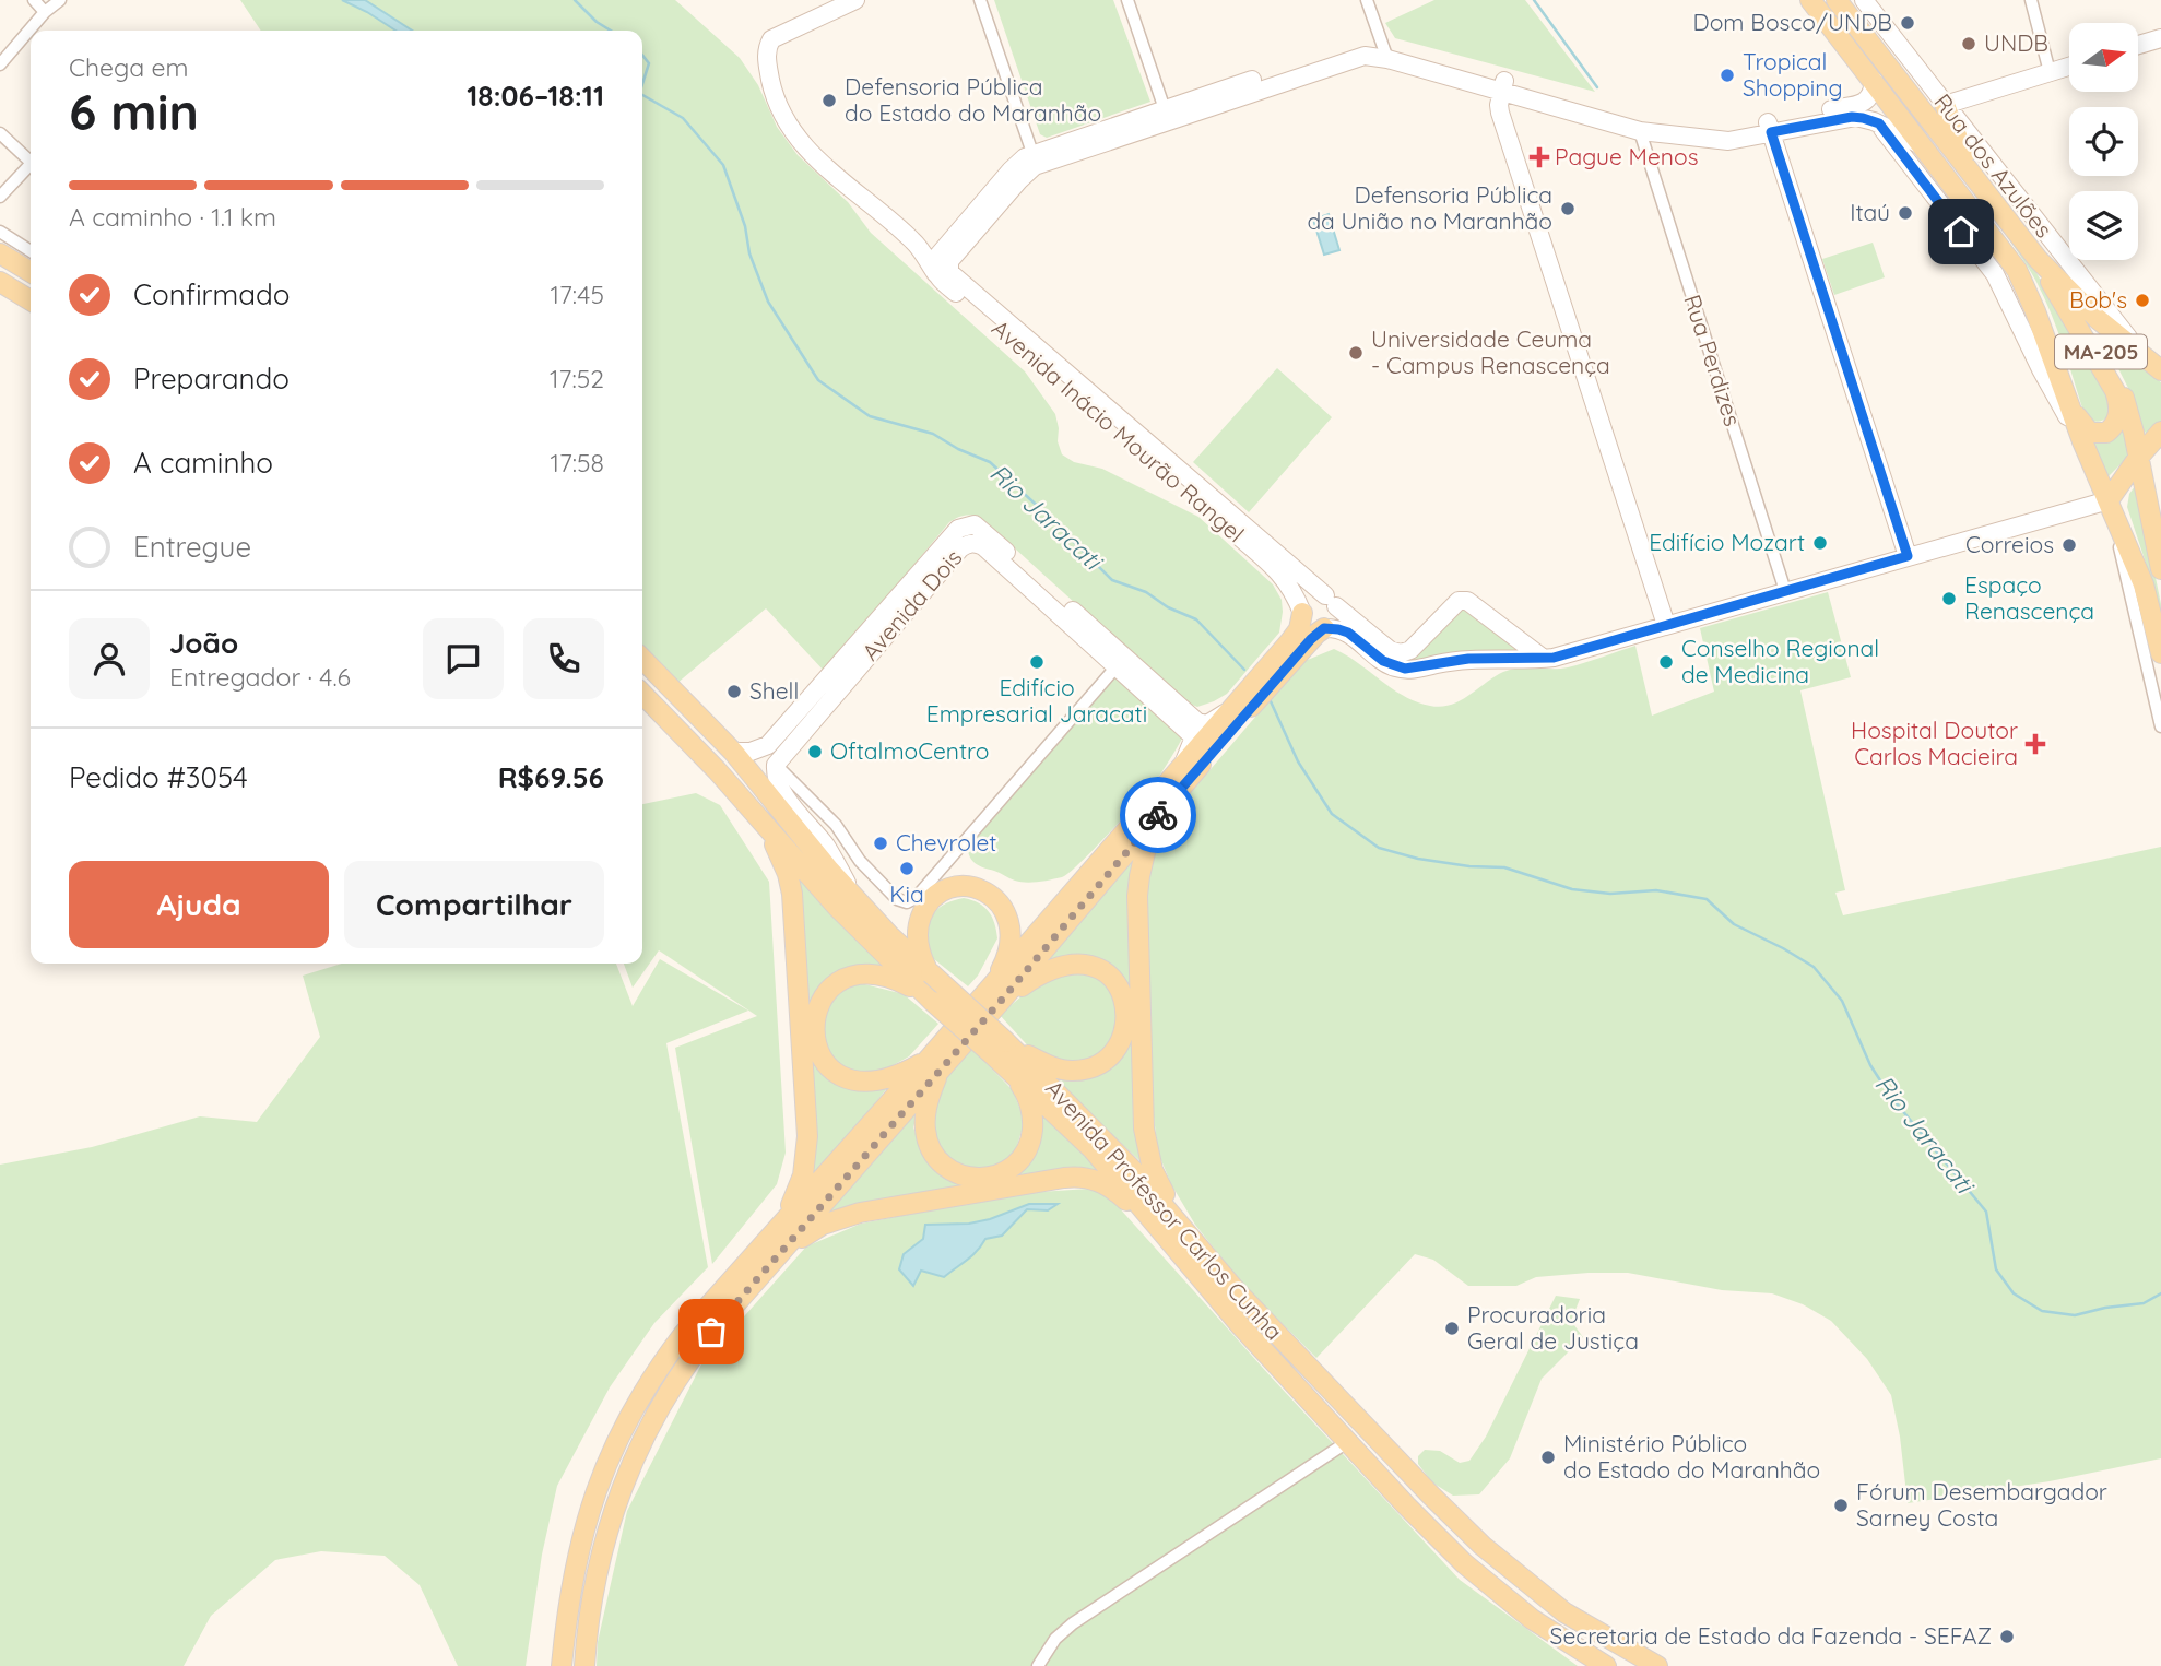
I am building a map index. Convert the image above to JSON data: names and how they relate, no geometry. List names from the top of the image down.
{
  "streets": {
    "main road": [
      "Rua dos Azulões",
      "MA-205",
      "Avenida Inácio Mourão Rangel",
      "Avenida Dois",
      "Avenida Professor Carlos Cunha"
    ],
    "street": ["Rua Perdizes"]
  },
  "crossings": [
    ["Avenida Dois", "Avenida Professor Carlos Cunha"]
  ],
  "water": ["Rio Jaracati"],
  "places": {
    "other": [
      "Dom Bosco/UNDB",
      "UNDB",
      "Tropical Shopping",
      "Defensoria Pública do Estado do Maranhão",
      "Defensoria Pública da União no Maranhão",
      "Itaú",
      "Bob's",
      "Universidade Ceuma - Campus Renascença",
      "Edifício Mozart",
      "Correios",
      "Espaço Renascença",
      "Edifício Empresarial Jaracati",
      "Conselho Regional de Medicina",
      "Shell",
      "OftalmoCentro",
      "Chevrolet",
      "Kia",
      "Procuradoria Geral de Justiça",
      "Ministério Público do Estado do Maranhão",
      "Fórum Desembargador Sarney Costa",
      "Secretaria de Estado da Fazenda - SEFAZ"
    ],
    "health": ["Pague Menos", "Hospital Doutor Carlos Macieira"]
  },
  "north": "right",
  "page": {
    "heading": ["6 min", "Chega em", "18:06–18:11"],
    "panel": [
      "João",
      "Entregador · 4.6",
      "Pedido #3054",
      "R$69.56"
    ],
    "bar": "A caminho · 1.1 km",
    "list": [
      ["Confirmado", "17:45"],
      ["Preparando", "17:52"],
      ["A caminho", "17:58"],
      "Entregue"
    ],
    "buttons": ["Ajuda", "Compartilhar"]
  }
}
